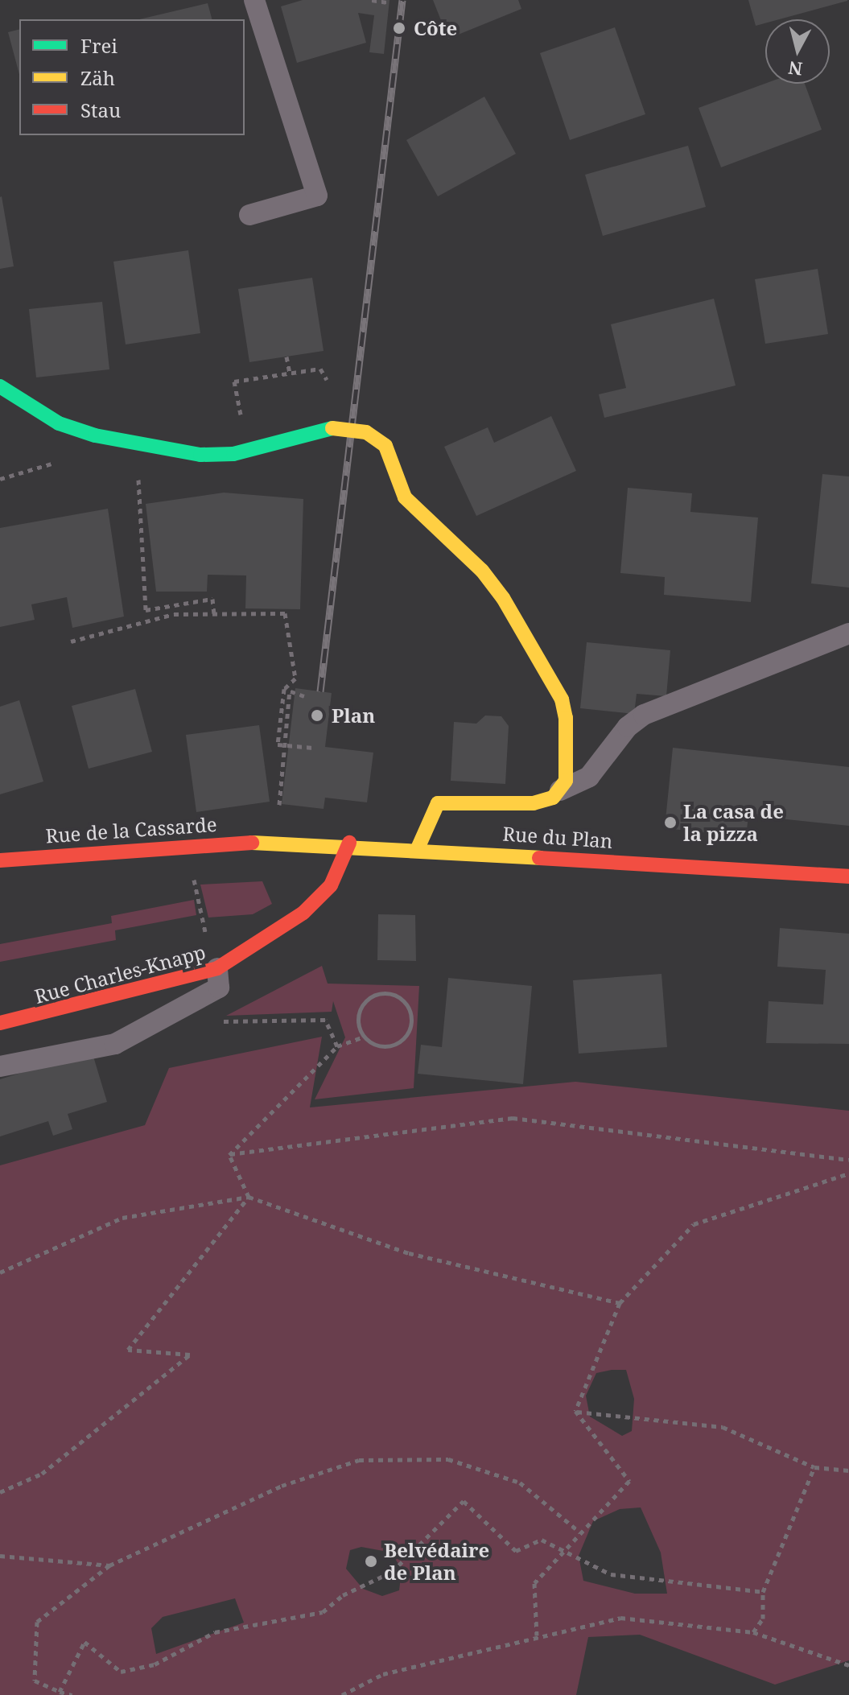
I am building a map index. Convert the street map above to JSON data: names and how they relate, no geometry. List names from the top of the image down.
{
  "streets": {
    "street": ["Rue de la Cassarde", "Rue du Plan", "Rue Charles-Knapp"]
  },
  "crossings": [
    ["Rue de la Cassarde", "Rue du Plan"],
    ["Rue du Plan", "Rue Charles-Knapp"]
  ],
  "places": [
    "Côte",
    "Plan",
    "La casa de la pizza",
    "Belvédaire de Plan"
  ],
  "legend": ["Frei", "Zäh", "Stau"],
  "north": "bottom"
}
